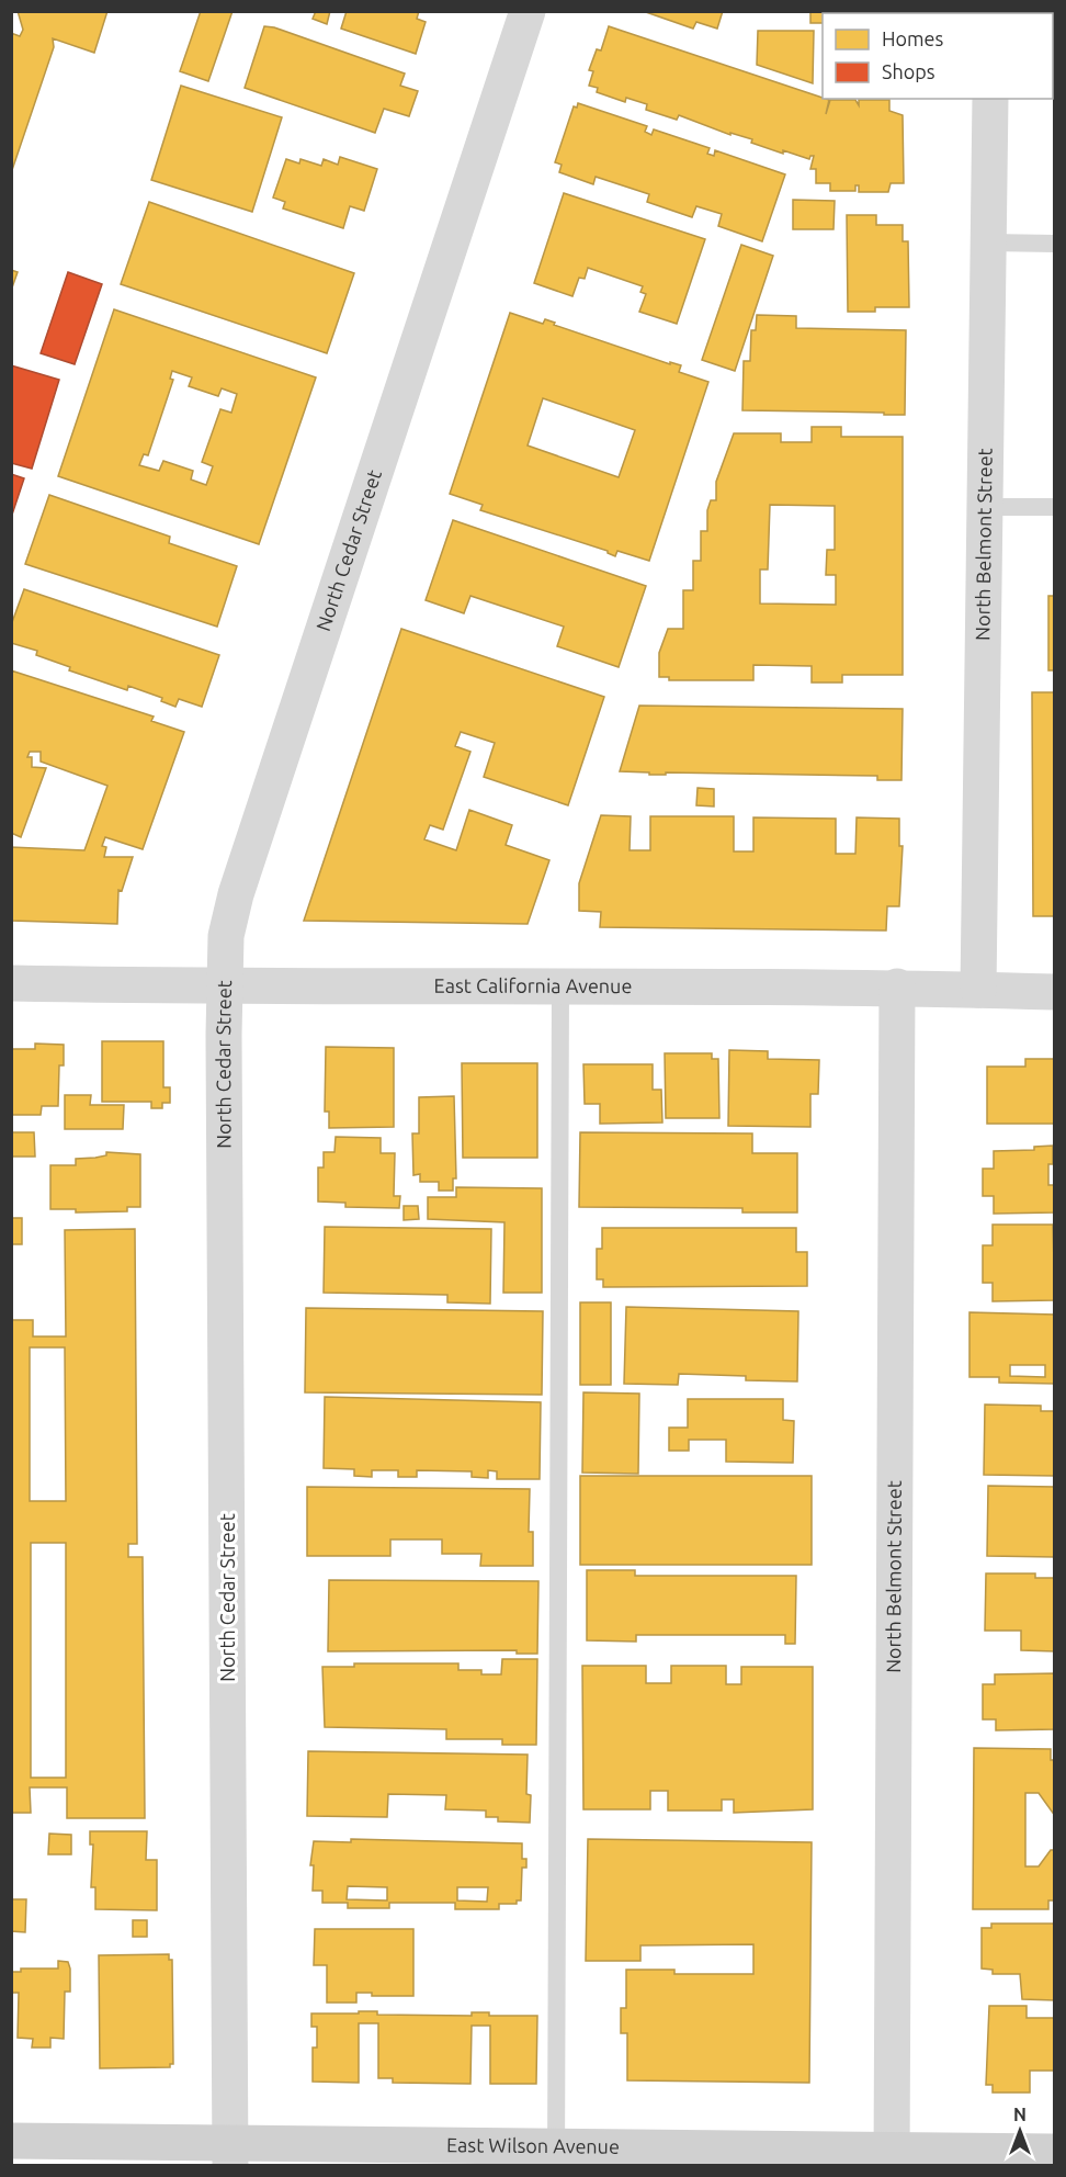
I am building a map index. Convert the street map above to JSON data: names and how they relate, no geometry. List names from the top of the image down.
{
  "streets": {
    "street": [
      "North Belmont Street",
      "North Cedar Street",
      "East California Avenue",
      "East Wilson Avenue"
    ]
  },
  "crossings": [
    ["North Belmont Street", "East California Avenue"],
    ["North Belmont Street", "East Wilson Avenue"],
    ["North Cedar Street", "East California Avenue"],
    ["North Cedar Street", "East Wilson Avenue"]
  ],
  "legend": ["Homes", "Shops"],
  "north": "top"
}
